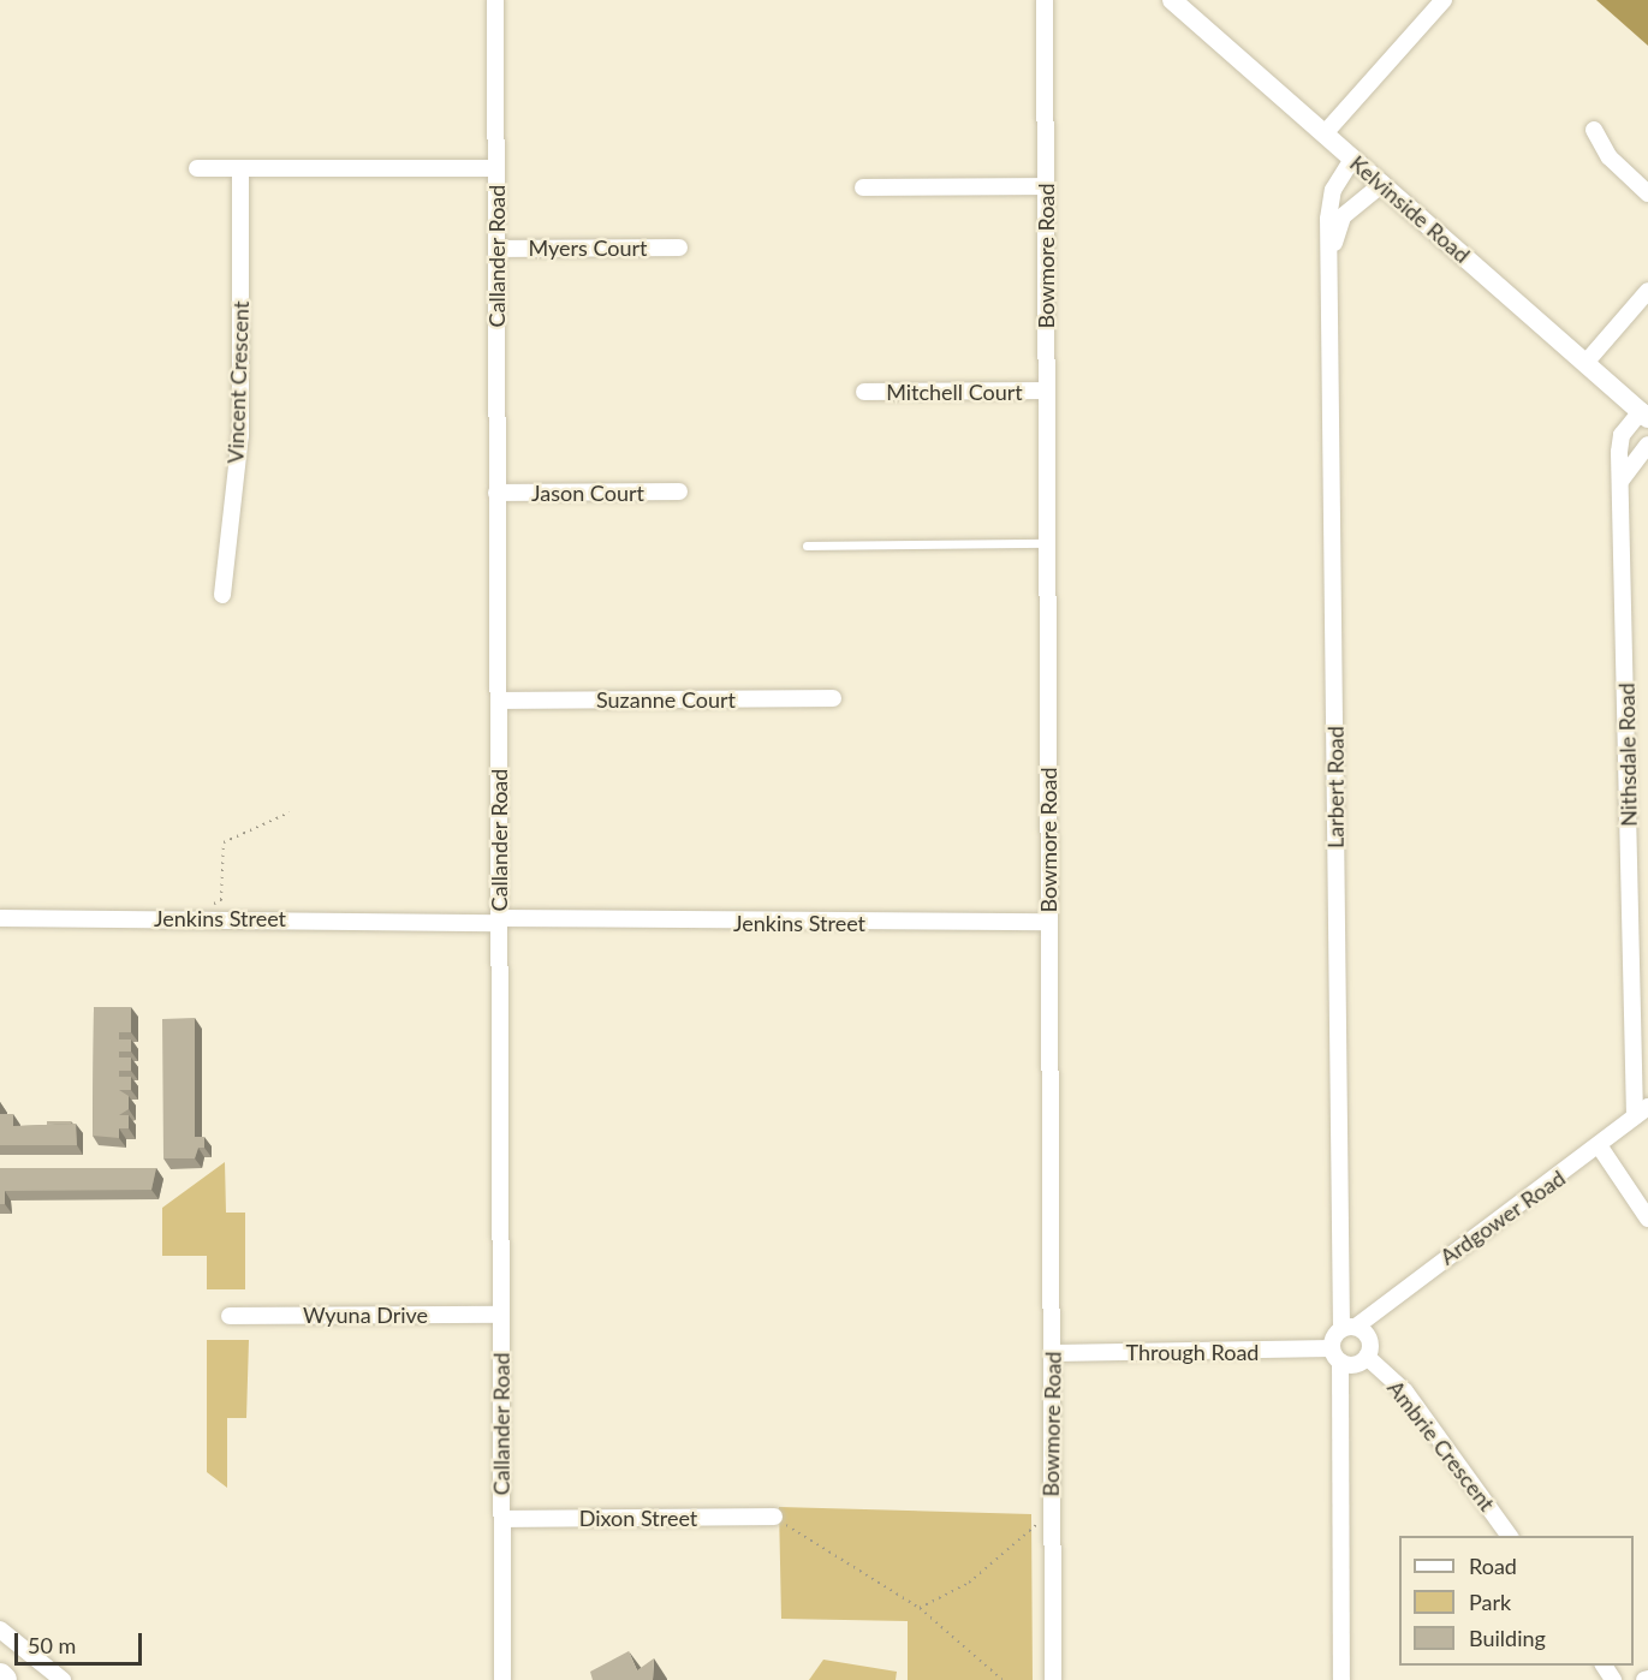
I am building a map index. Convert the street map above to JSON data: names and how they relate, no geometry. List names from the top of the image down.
{
  "streets": {
    "street": [
      "Kelvinside Road",
      "Myers Court",
      "Callander Road",
      "Bowmore Road",
      "Vincent Crescent",
      "Mitchell Court",
      "Jason Court",
      "Suzanne Court",
      "Nithsdale Road",
      "Larbert Road",
      "Jenkins Street",
      "Ardgower Road",
      "Wyuna Drive",
      "Through Road",
      "Ambrie Crescent",
      "Dixon Street"
    ]
  },
  "crossings": [
    ["Kelvinside Road", "Nithsdale Road"],
    ["Kelvinside Road", "Larbert Road"],
    ["Myers Court", "Callander Road"],
    ["Callander Road", "Jason Court"],
    ["Callander Road", "Suzanne Court"],
    ["Callander Road", "Jenkins Street"],
    ["Callander Road", "Wyuna Drive"],
    ["Callander Road", "Dixon Street"],
    ["Bowmore Road", "Mitchell Court"],
    ["Bowmore Road", "Jenkins Street"],
    ["Bowmore Road", "Through Road"],
    ["Nithsdale Road", "Ardgower Road"],
    ["Larbert Road", "Ardgower Road"],
    ["Through Road", "Ambrie Crescent"]
  ],
  "legend": ["Road", "Park", "Building"],
  "scale_bar": "50 m"
}
